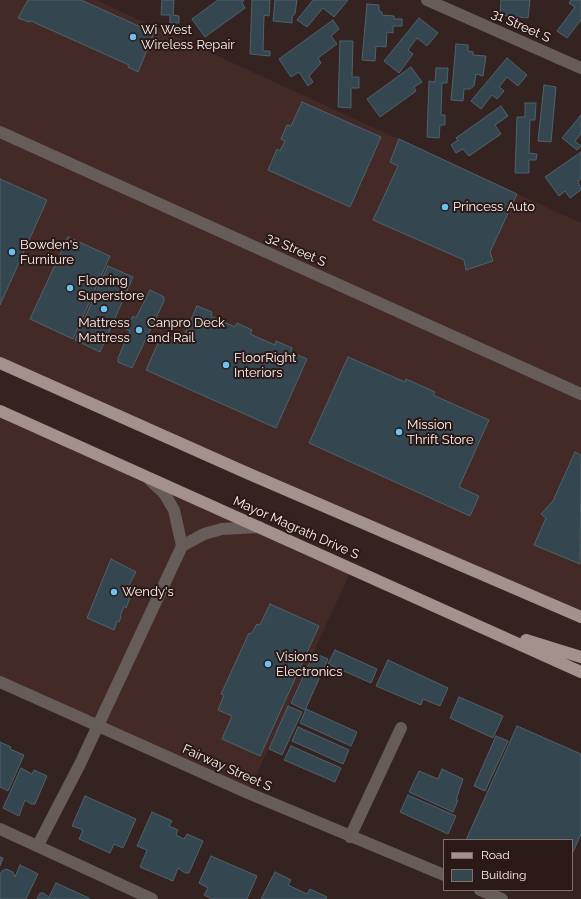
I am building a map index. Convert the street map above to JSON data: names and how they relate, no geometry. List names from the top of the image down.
{
  "streets": {
    "main road": ["Mayor Magrath Drive S"],
    "street": ["31 Street S", "32 Street S", "Fairway Street S"]
  },
  "places": [
    "Wi West Wireless Repair",
    "Princess Auto",
    "Bowden's Furniture",
    "Flooring Superstore",
    "Mattress Mattress",
    "Canpro Deck and Rail",
    "FloorRight Interiors",
    "Mission Thrift Store",
    "Wendy's",
    "Visions Electronics"
  ],
  "legend": ["Road", "Building"]
}
